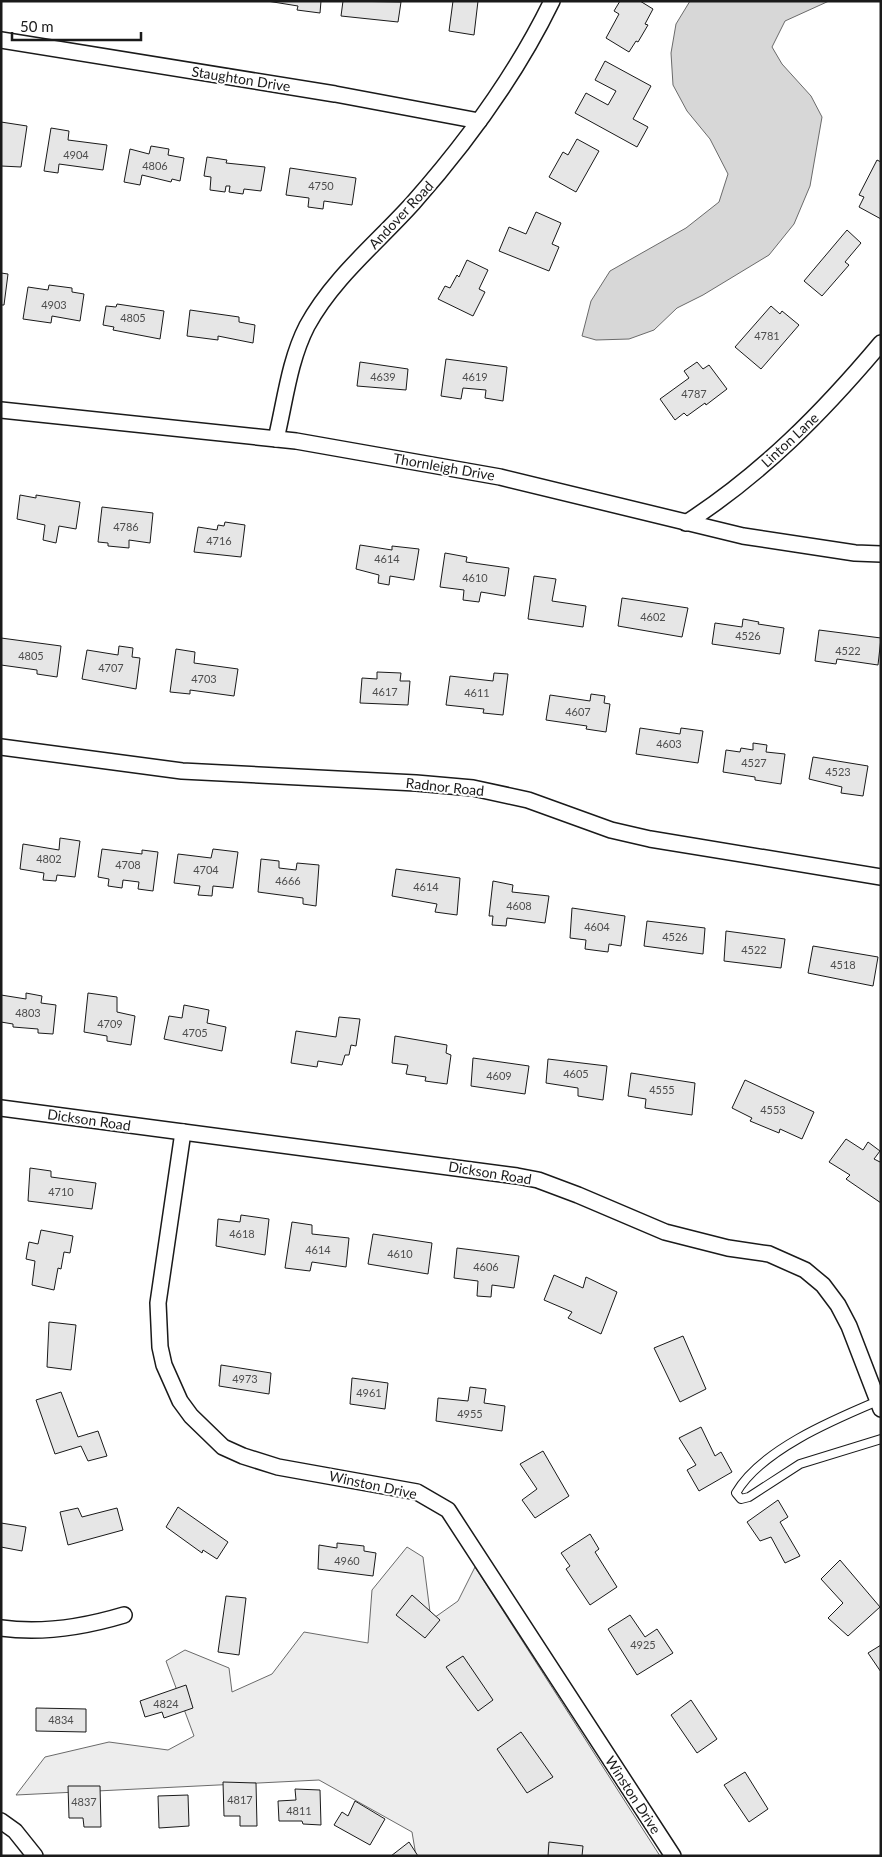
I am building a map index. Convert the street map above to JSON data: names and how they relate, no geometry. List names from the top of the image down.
{
  "streets": {
    "street": [
      "Staughton Drive",
      "Andover Road",
      "Linton Lane",
      "Thornleigh Drive",
      "Radnor Road",
      "Dickson Road",
      "Winston Drive"
    ]
  },
  "crossings": [
    ["Staughton Drive", "Andover Road"],
    ["Andover Road", "Thornleigh Drive"],
    ["Linton Lane", "Thornleigh Drive"],
    ["Dickson Road", "Winston Drive"]
  ],
  "house_numbers": [
    "4904",
    "4806",
    "4750",
    "4903",
    "4805",
    "4781",
    "4639",
    "4619",
    "4787",
    "4786",
    "4716",
    "4614",
    "4610",
    "4602",
    "4526",
    "4522",
    "4805",
    "4707",
    "4703",
    "4617",
    "4611",
    "4607",
    "4603",
    "4527",
    "4523",
    "4802",
    "4708",
    "4704",
    "4666",
    "4614",
    "4608",
    "4604",
    "4526",
    "4522",
    "4518",
    "4803",
    "4709",
    "4705",
    "4605",
    "4609",
    "4555",
    "4553",
    "4710",
    "4618",
    "4614",
    "4610",
    "4606",
    "4973",
    "4961",
    "4955",
    "4960",
    "4925",
    "4824",
    "4834",
    "4817",
    "4837",
    "4811"
  ],
  "scale_bar": "50 m"
}
